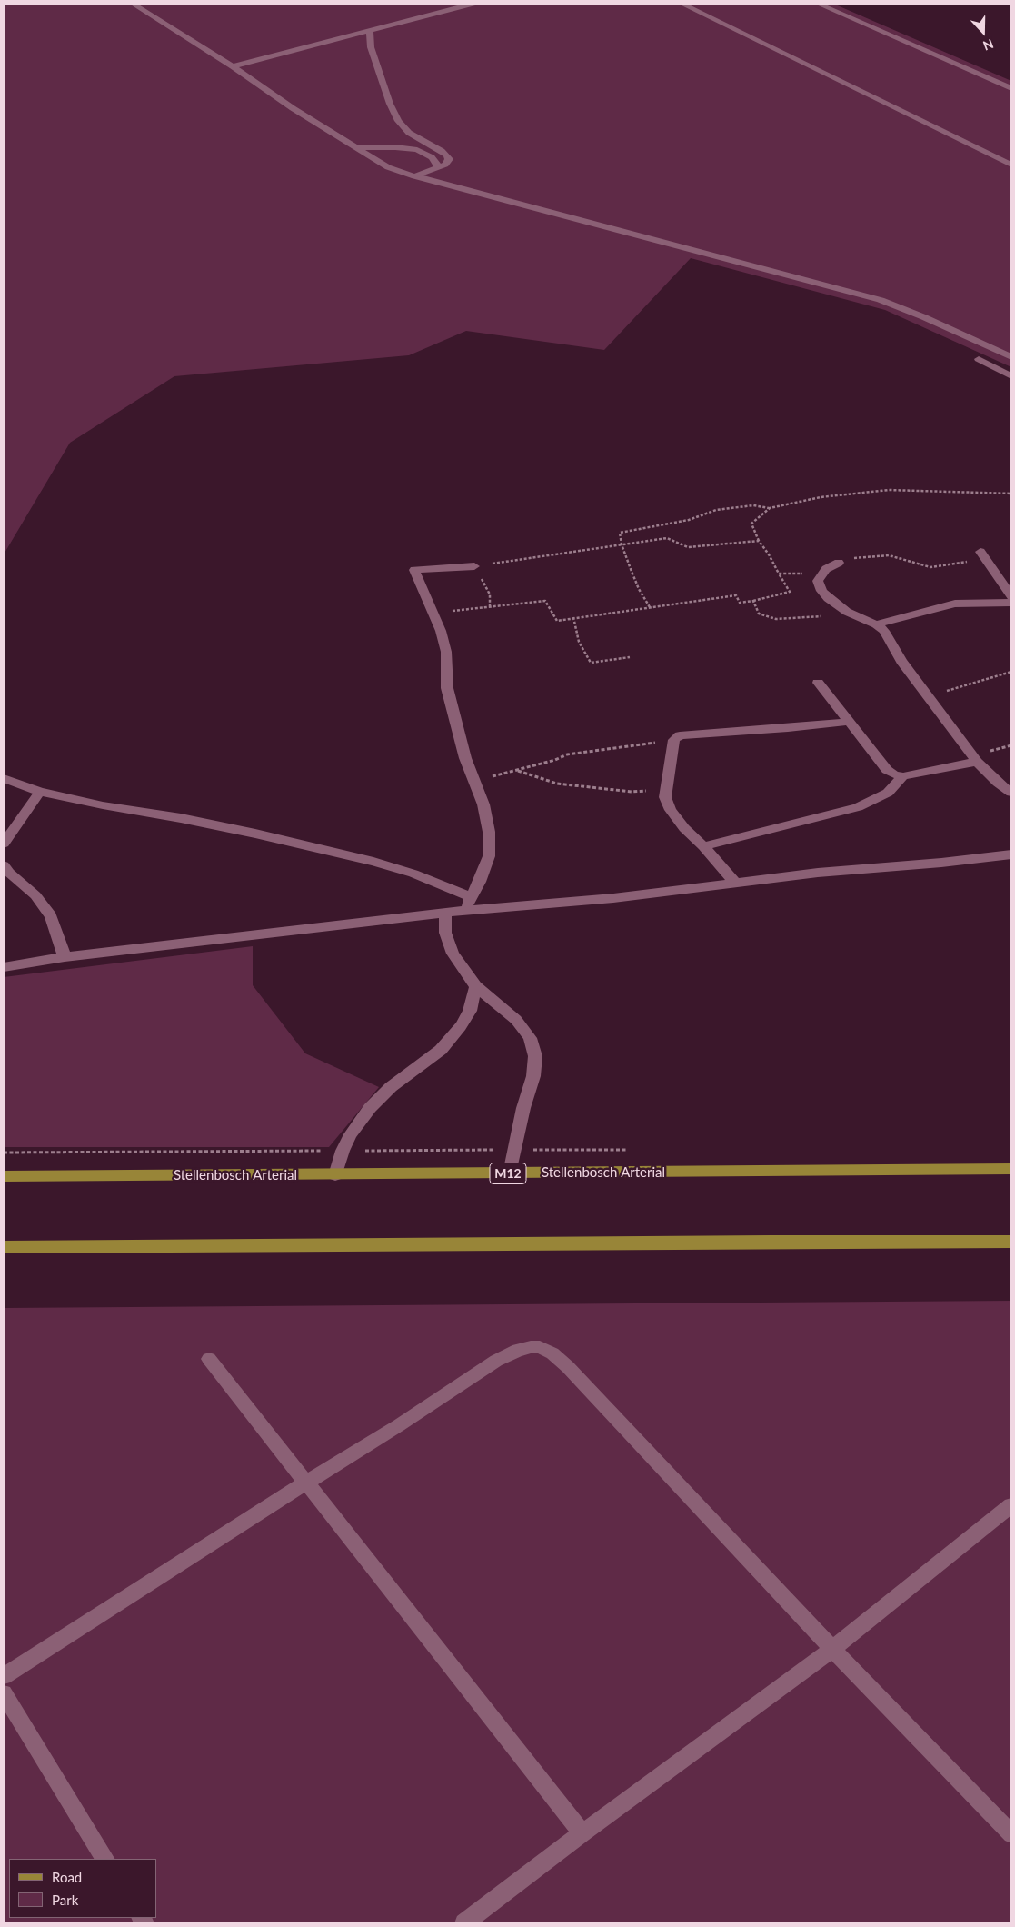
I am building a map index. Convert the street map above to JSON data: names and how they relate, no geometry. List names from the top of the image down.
{
  "streets": {
    "main road": ["Stellenbosch Arterial", "M12"]
  },
  "legend": ["Road", "Park"],
  "north": "bottom"
}
